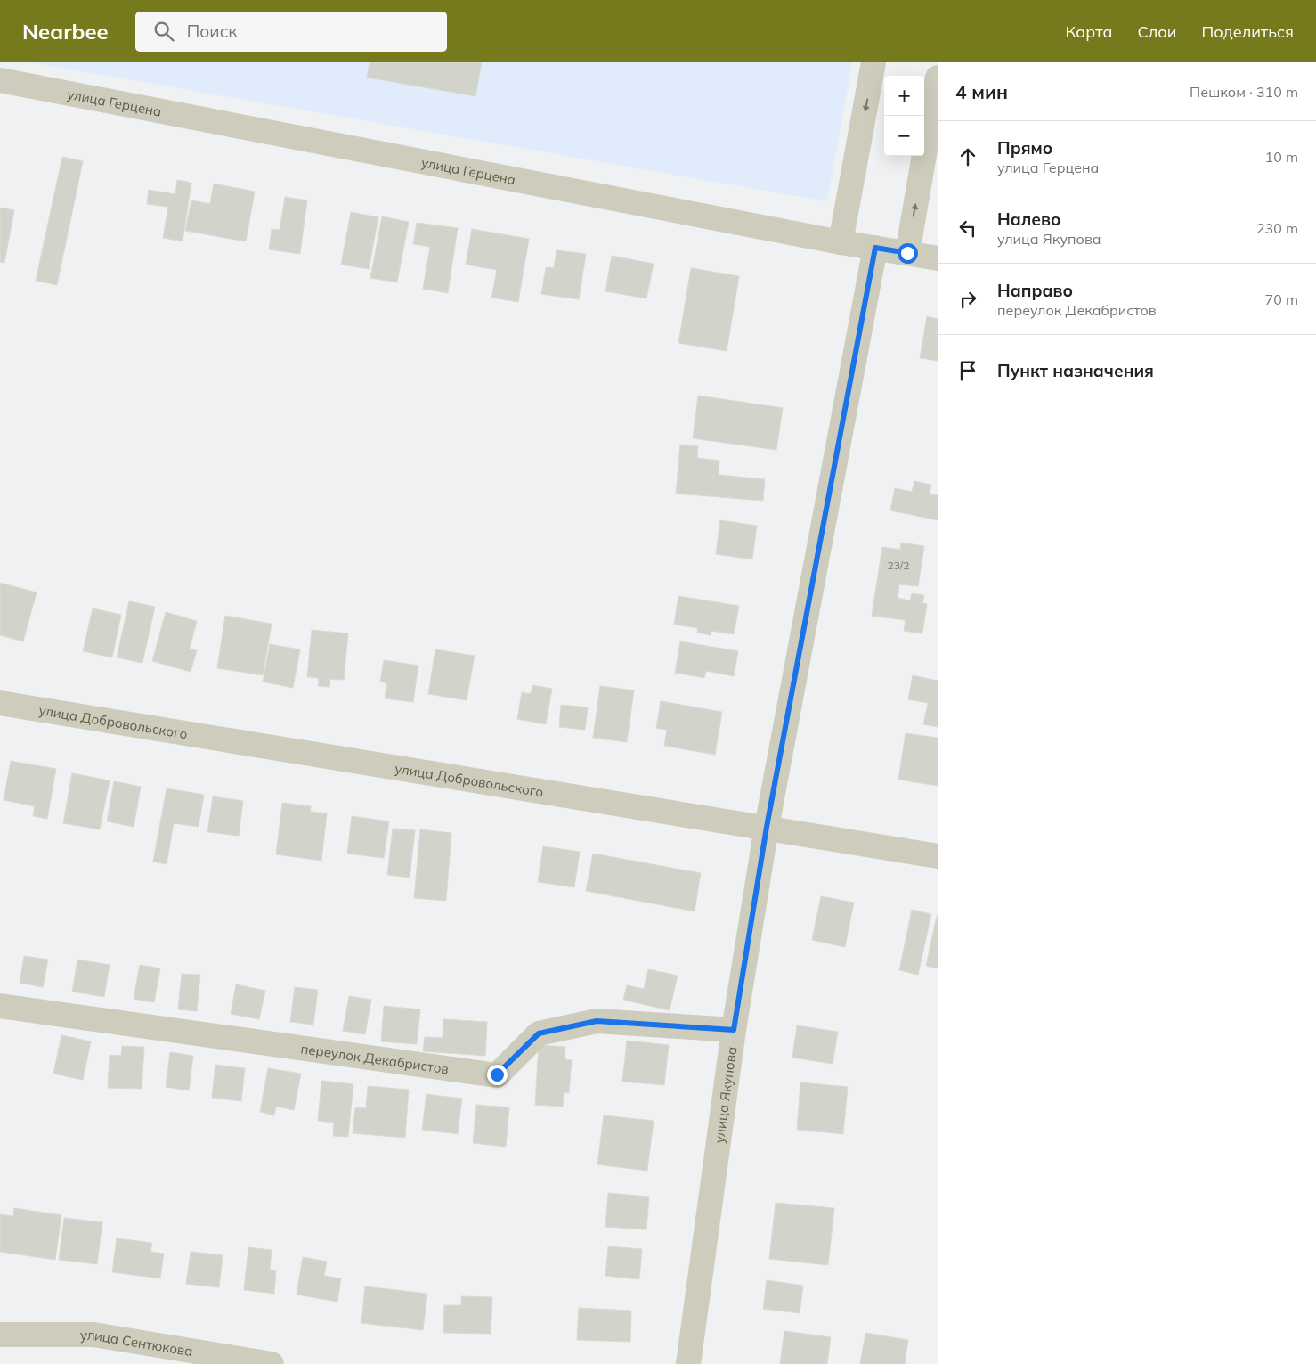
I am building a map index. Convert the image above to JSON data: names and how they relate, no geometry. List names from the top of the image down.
{
  "streets": {
    "street": [
      "улица Герцена",
      "улица Добровольского",
      "переулок Декабристов",
      "улица Якупова",
      "улица Сентюкова"
    ]
  },
  "crossings": [
    ["улица Герцена", "улица Якупова"],
    ["улица Добровольского", "улица Якупова"],
    ["переулок Декабристов", "улица Якупова"]
  ],
  "house_numbers": ["23/2"],
  "page": {
    "header": "Nearbee",
    "search": "Поиск",
    "nav": ["Карта", "Слои", "Поделиться"],
    "heading": ["4 мин", "Пешком · 310 m"],
    "map_buttons": ["+", "−"],
    "list": [
      ["Прямо", "улица Герцена", "10 m"],
      ["Налево", "улица Якупова", "230 m"],
      ["Направо", "переулок Декабристов", "70 m"],
      "Пункт назначения"
    ]
  }
}
